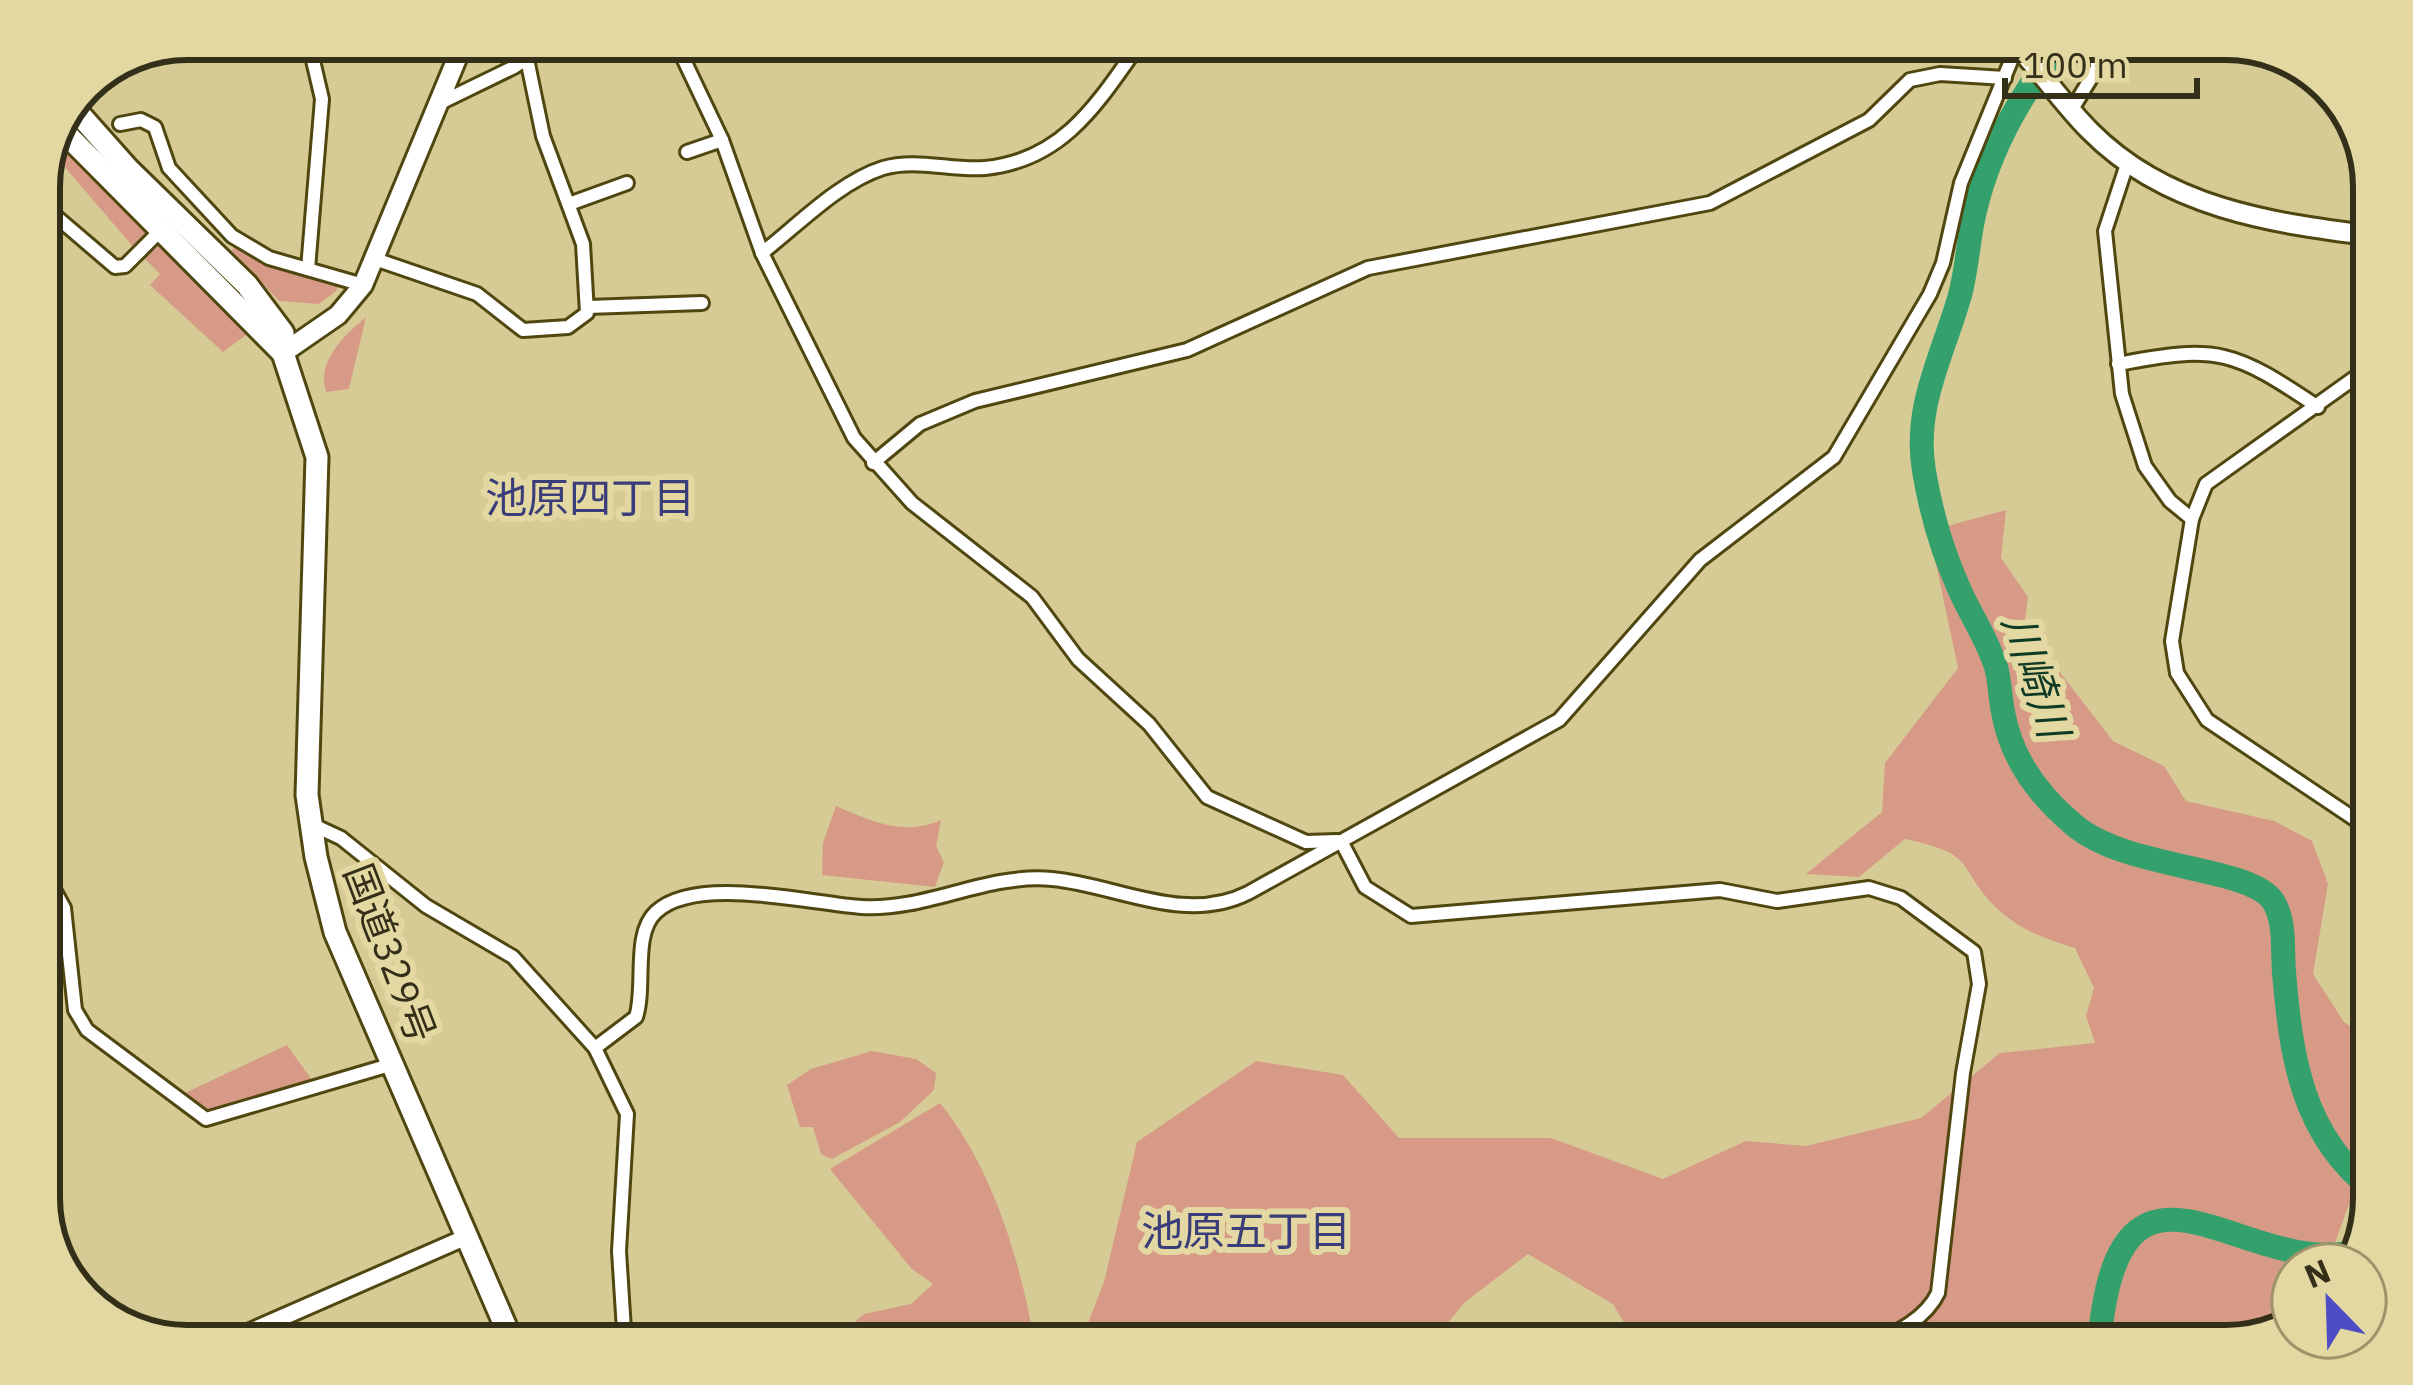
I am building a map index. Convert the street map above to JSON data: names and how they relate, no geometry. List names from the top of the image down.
{
  "streets": {
    "highway": ["国道329号"]
  },
  "districts": ["池原四丁目", "池原五丁目"],
  "water": ["川崎川"],
  "scale_bar": "100 m",
  "north": "top left"
}
